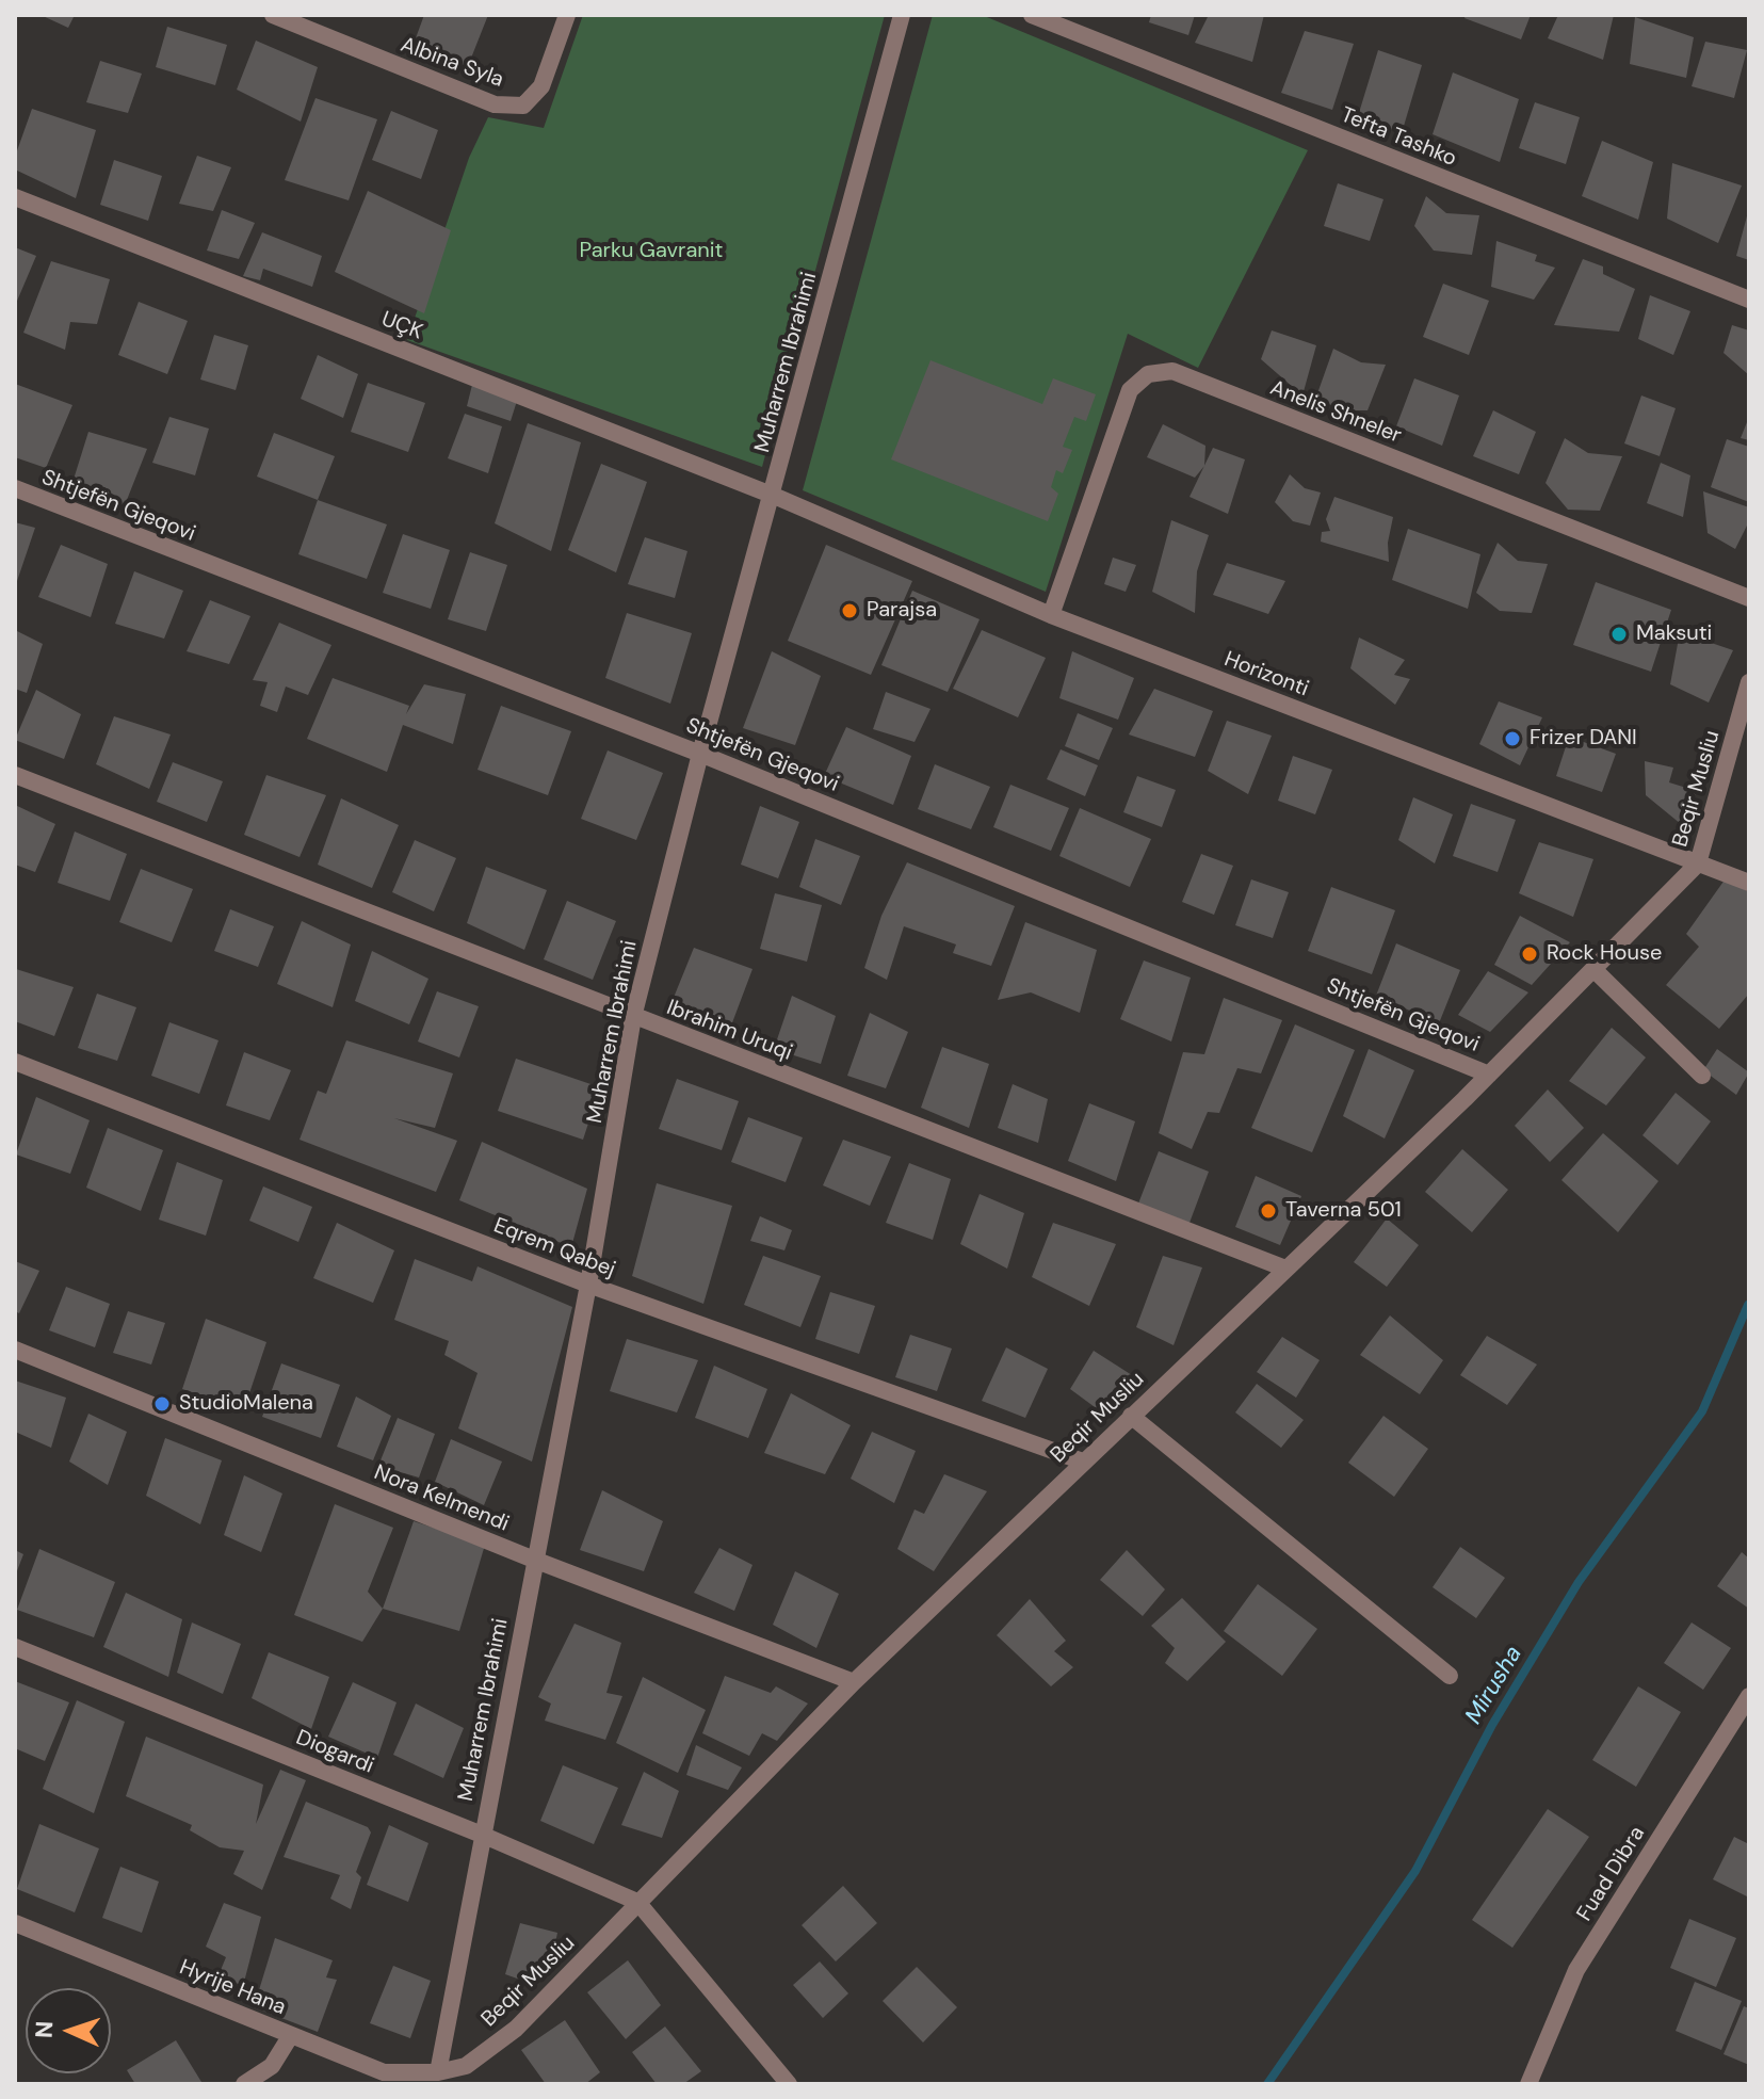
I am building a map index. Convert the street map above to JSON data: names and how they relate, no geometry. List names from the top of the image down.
{
  "streets": {
    "street": [
      "Albina Syla",
      "Tefta Tashko",
      "UÇK",
      "Muharrem Ibrahimi",
      "Anelis Shneler",
      "Shtjefën Gjeqovi",
      "Horizonti",
      "Beqir Musliu",
      "Ibrahim Uruqi",
      "Eqrem Qabej",
      "Nora Kelmendi",
      "Diogardi",
      "Fuad Dibra",
      "Hyrije Hana"
    ]
  },
  "crossings": [
    ["UÇK", "Muharrem Ibrahimi"],
    ["UÇK", "Horizonti"],
    ["Muharrem Ibrahimi", "Shtjefën Gjeqovi"],
    ["Muharrem Ibrahimi", "Horizonti"],
    ["Muharrem Ibrahimi", "Beqir Musliu"],
    ["Muharrem Ibrahimi", "Ibrahim Uruqi"],
    ["Muharrem Ibrahimi", "Eqrem Qabej"],
    ["Muharrem Ibrahimi", "Nora Kelmendi"],
    ["Muharrem Ibrahimi", "Diogardi"],
    ["Muharrem Ibrahimi", "Hyrije Hana"],
    ["Anelis Shneler", "Horizonti"],
    ["Shtjefën Gjeqovi", "Beqir Musliu"],
    ["Horizonti", "Beqir Musliu"],
    ["Beqir Musliu", "Ibrahim Uruqi"],
    ["Beqir Musliu", "Eqrem Qabej"],
    ["Beqir Musliu", "Nora Kelmendi"],
    ["Beqir Musliu", "Diogardi"],
    ["Beqir Musliu", "Hyrije Hana"]
  ],
  "water": ["Mirusha"],
  "parks": ["Parku Gavranit"],
  "places": [
    "Parajsa",
    "Maksuti",
    "Frizer DANI",
    "Rock House",
    "Taverna 501",
    "StudioMalena"
  ],
  "north": "left"
}
